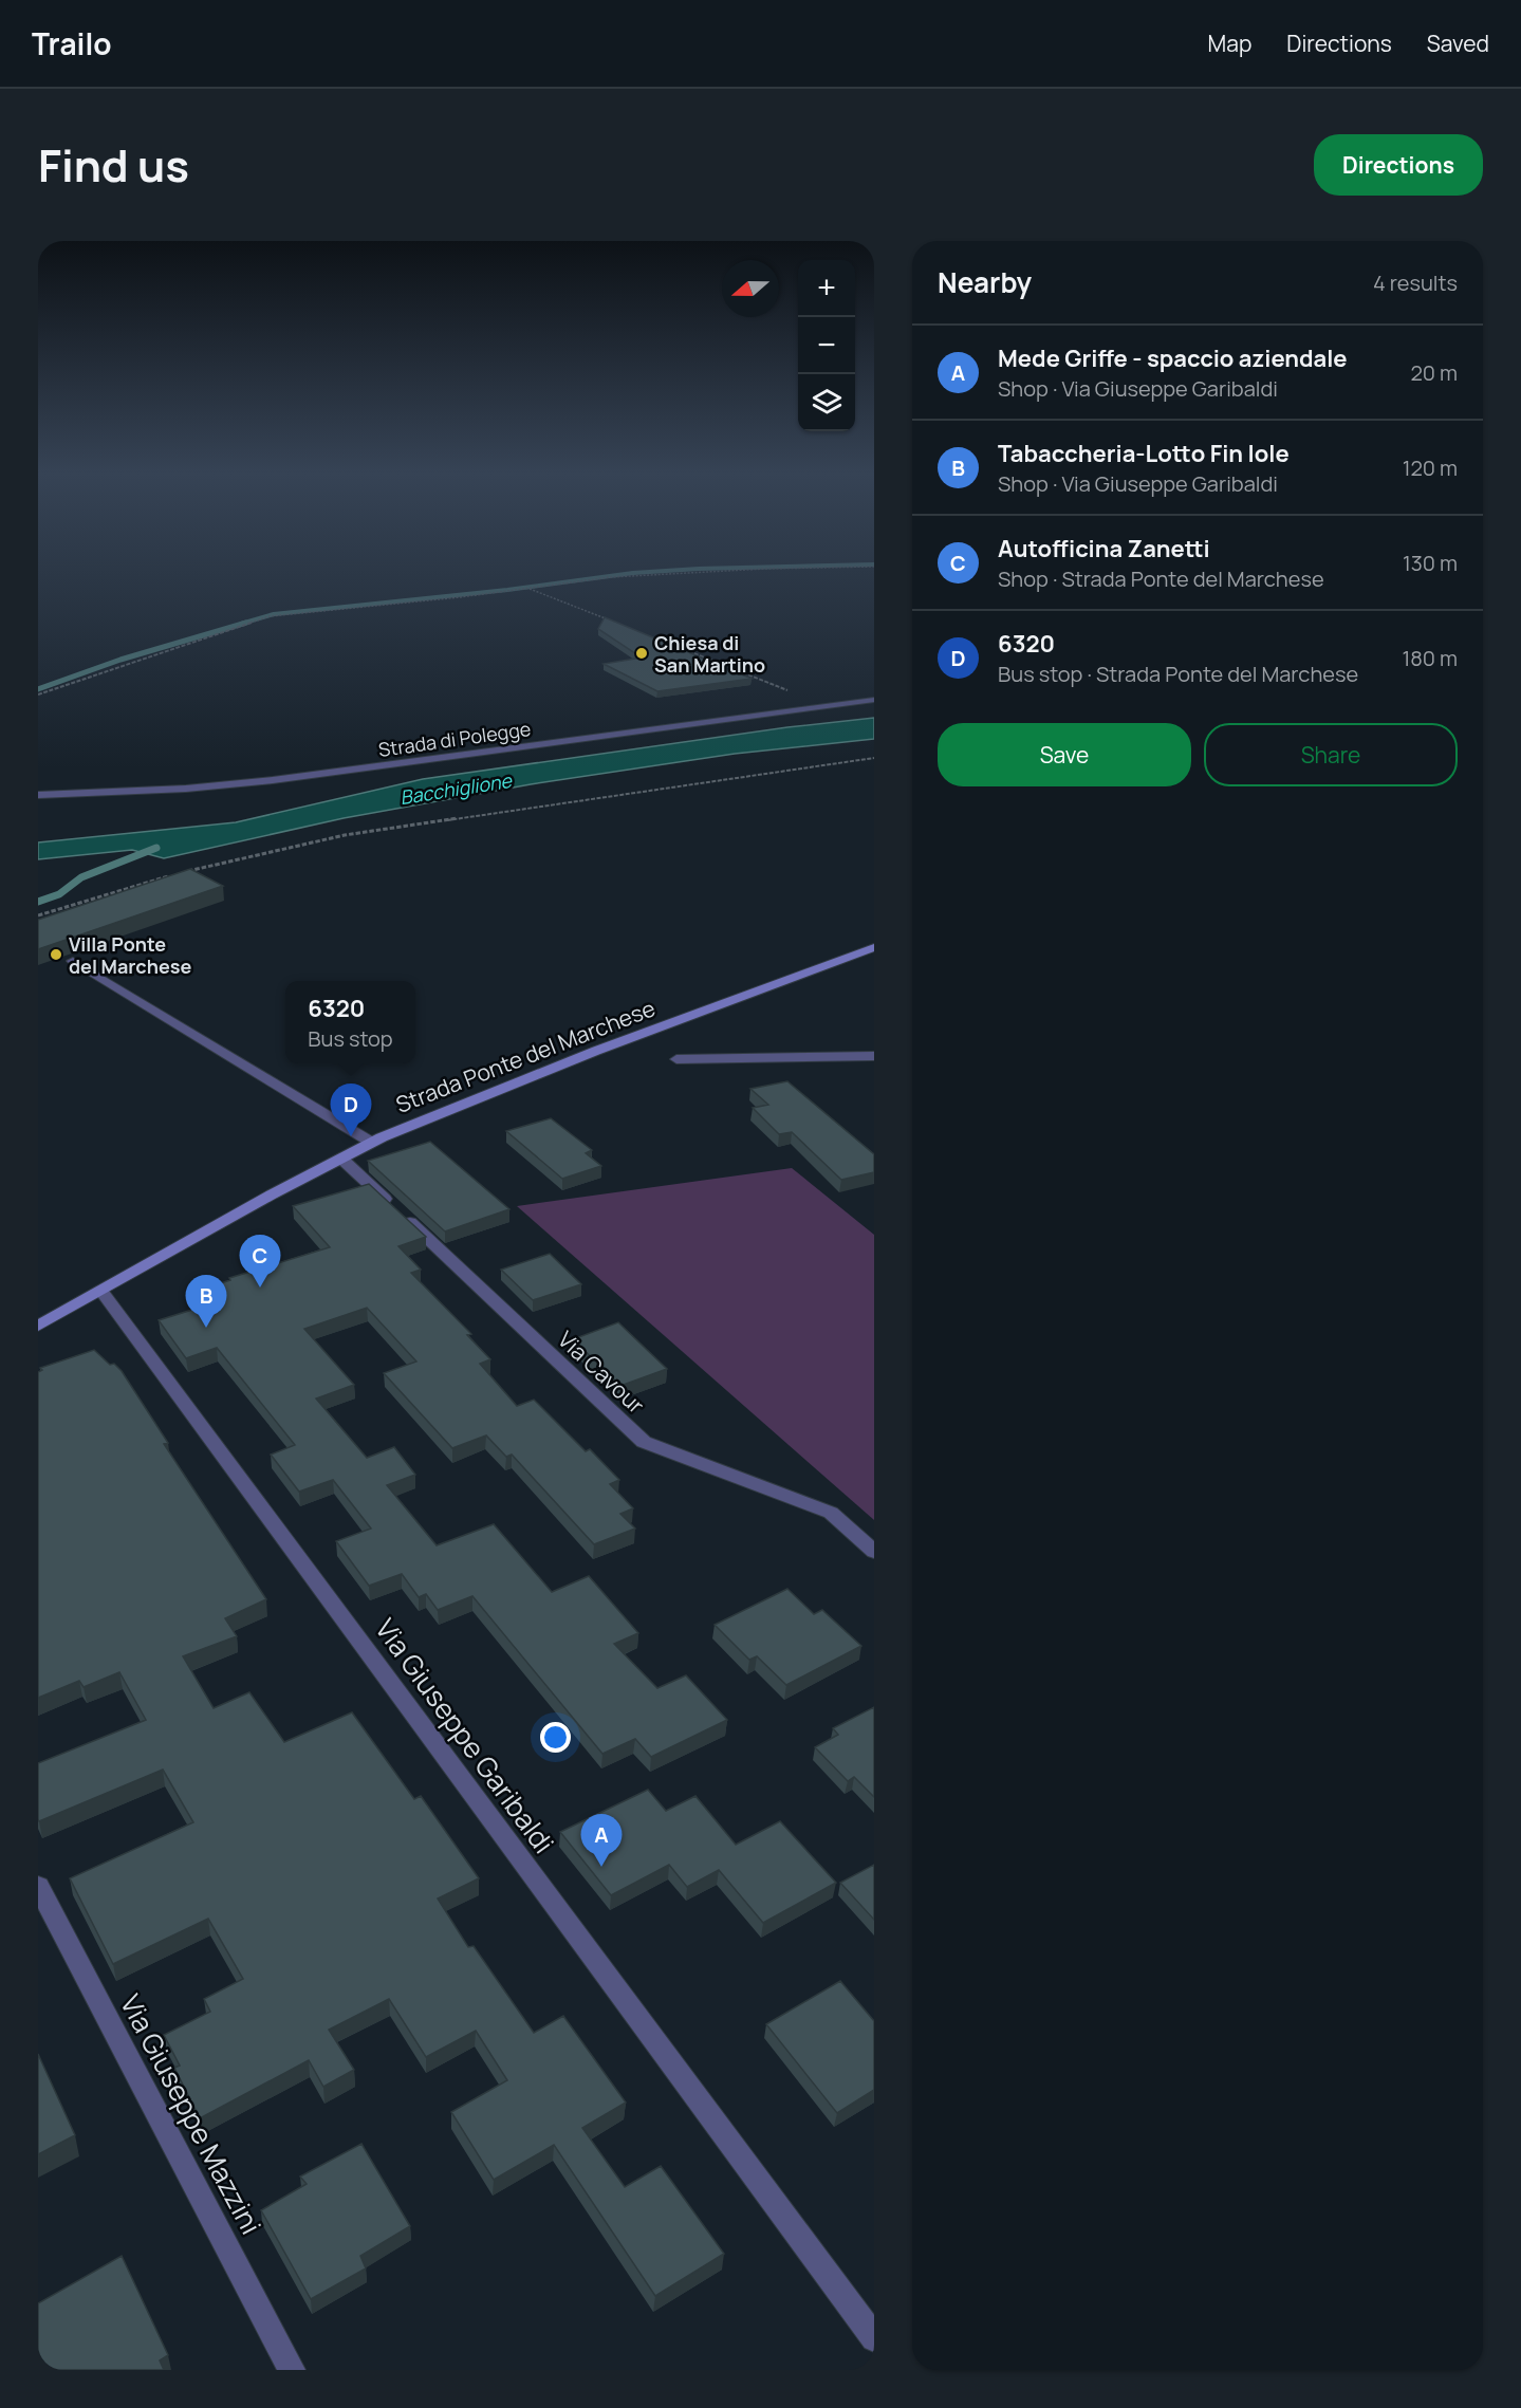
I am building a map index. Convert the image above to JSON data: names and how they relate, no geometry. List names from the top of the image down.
{
  "streets": {
    "main road": ["Strada Ponte del Marchese"],
    "street": [
      "Strada di Polegge",
      "Via Cavour",
      "Via Giuseppe Garibaldi",
      "Via Giuseppe Mazzini"
    ]
  },
  "crossings": [
    ["Strada Ponte del Marchese", "Via Cavour"],
    ["Strada Ponte del Marchese", "Via Giuseppe Garibaldi"]
  ],
  "water": ["Bacchiglione"],
  "places": ["Chiesa di San Martino", "Villa Ponte del Marchese"],
  "north": "left",
  "page": {
    "header": "Trailo",
    "nav": ["Map", "Directions", "Saved"],
    "title": "Find us",
    "buttons": [
      "Directions",
      ["Save", "Share"]
    ],
    "heading": ["Nearby", "4 results"],
    "map_buttons": ["+", "−"],
    "list": [
      {
        "mark": "A",
        "name": "Mede Griffe - spaccio aziendale",
        "note": "Shop · Via Giuseppe Garibaldi",
        "value": "20 m"
      },
      {
        "mark": "B",
        "name": "Tabaccheria-Lotto Fin Iole",
        "note": "Shop · Via Giuseppe Garibaldi",
        "value": "120 m"
      },
      {
        "mark": "C",
        "name": "Autofficina Zanetti",
        "note": "Shop · Strada Ponte del Marchese",
        "value": "130 m"
      },
      {
        "mark": "D",
        "name": "6320",
        "note": "Bus stop · Strada Ponte del Marchese",
        "value": "180 m"
      }
    ],
    "popup": ["6320", "Bus stop"],
    "pins": [
      "D",
      "C",
      "B",
      "A"
    ]
  }
}
